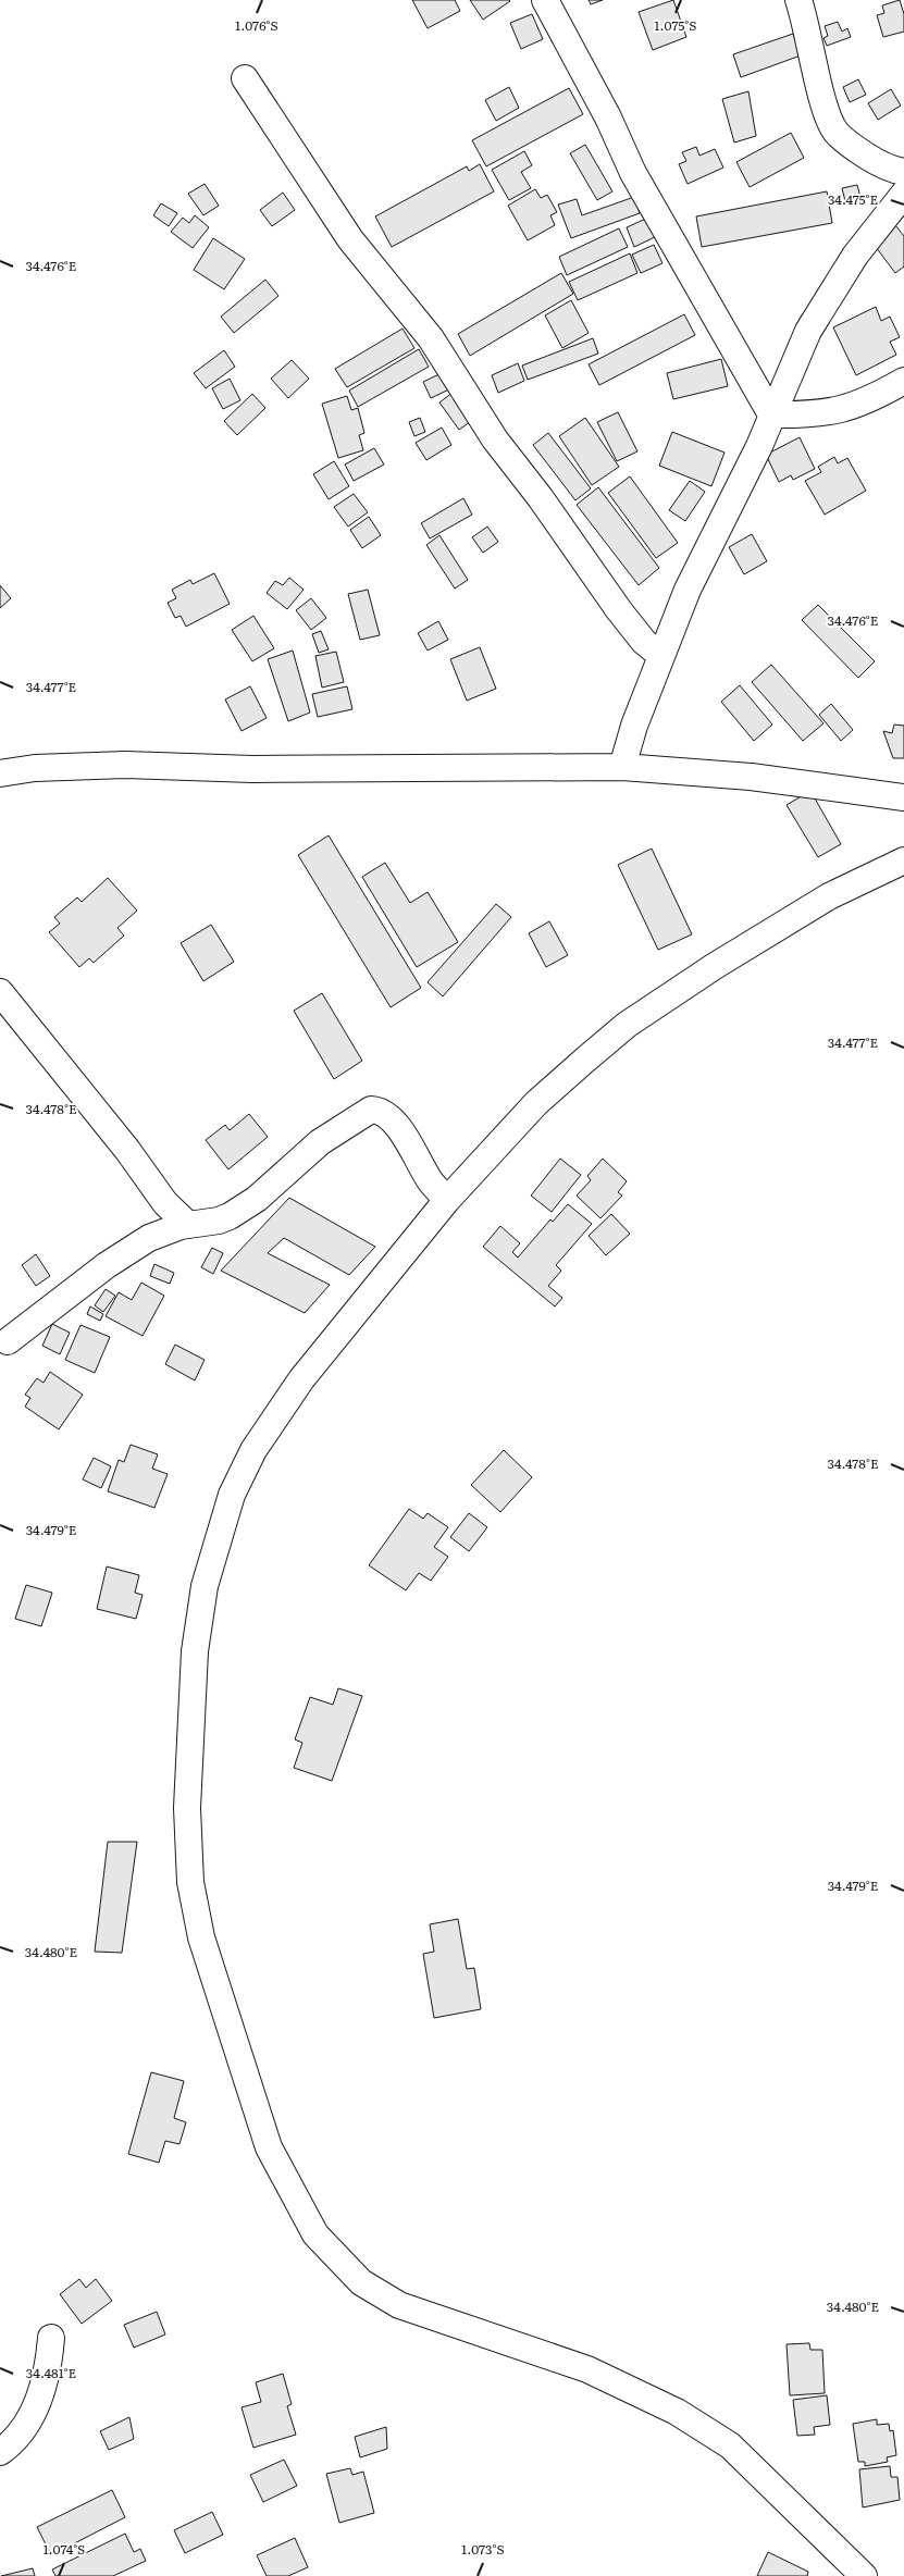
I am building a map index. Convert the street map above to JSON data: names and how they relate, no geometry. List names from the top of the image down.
{
  "coordinates": [
    "1.076°S",
    "1.075°S",
    "34.475°E",
    "34.476°E",
    "34.477°E",
    "34.478°E",
    "34.479°E",
    "34.480°E",
    "34.481°E",
    "1.074°S",
    "1.073°S"
  ]
}
